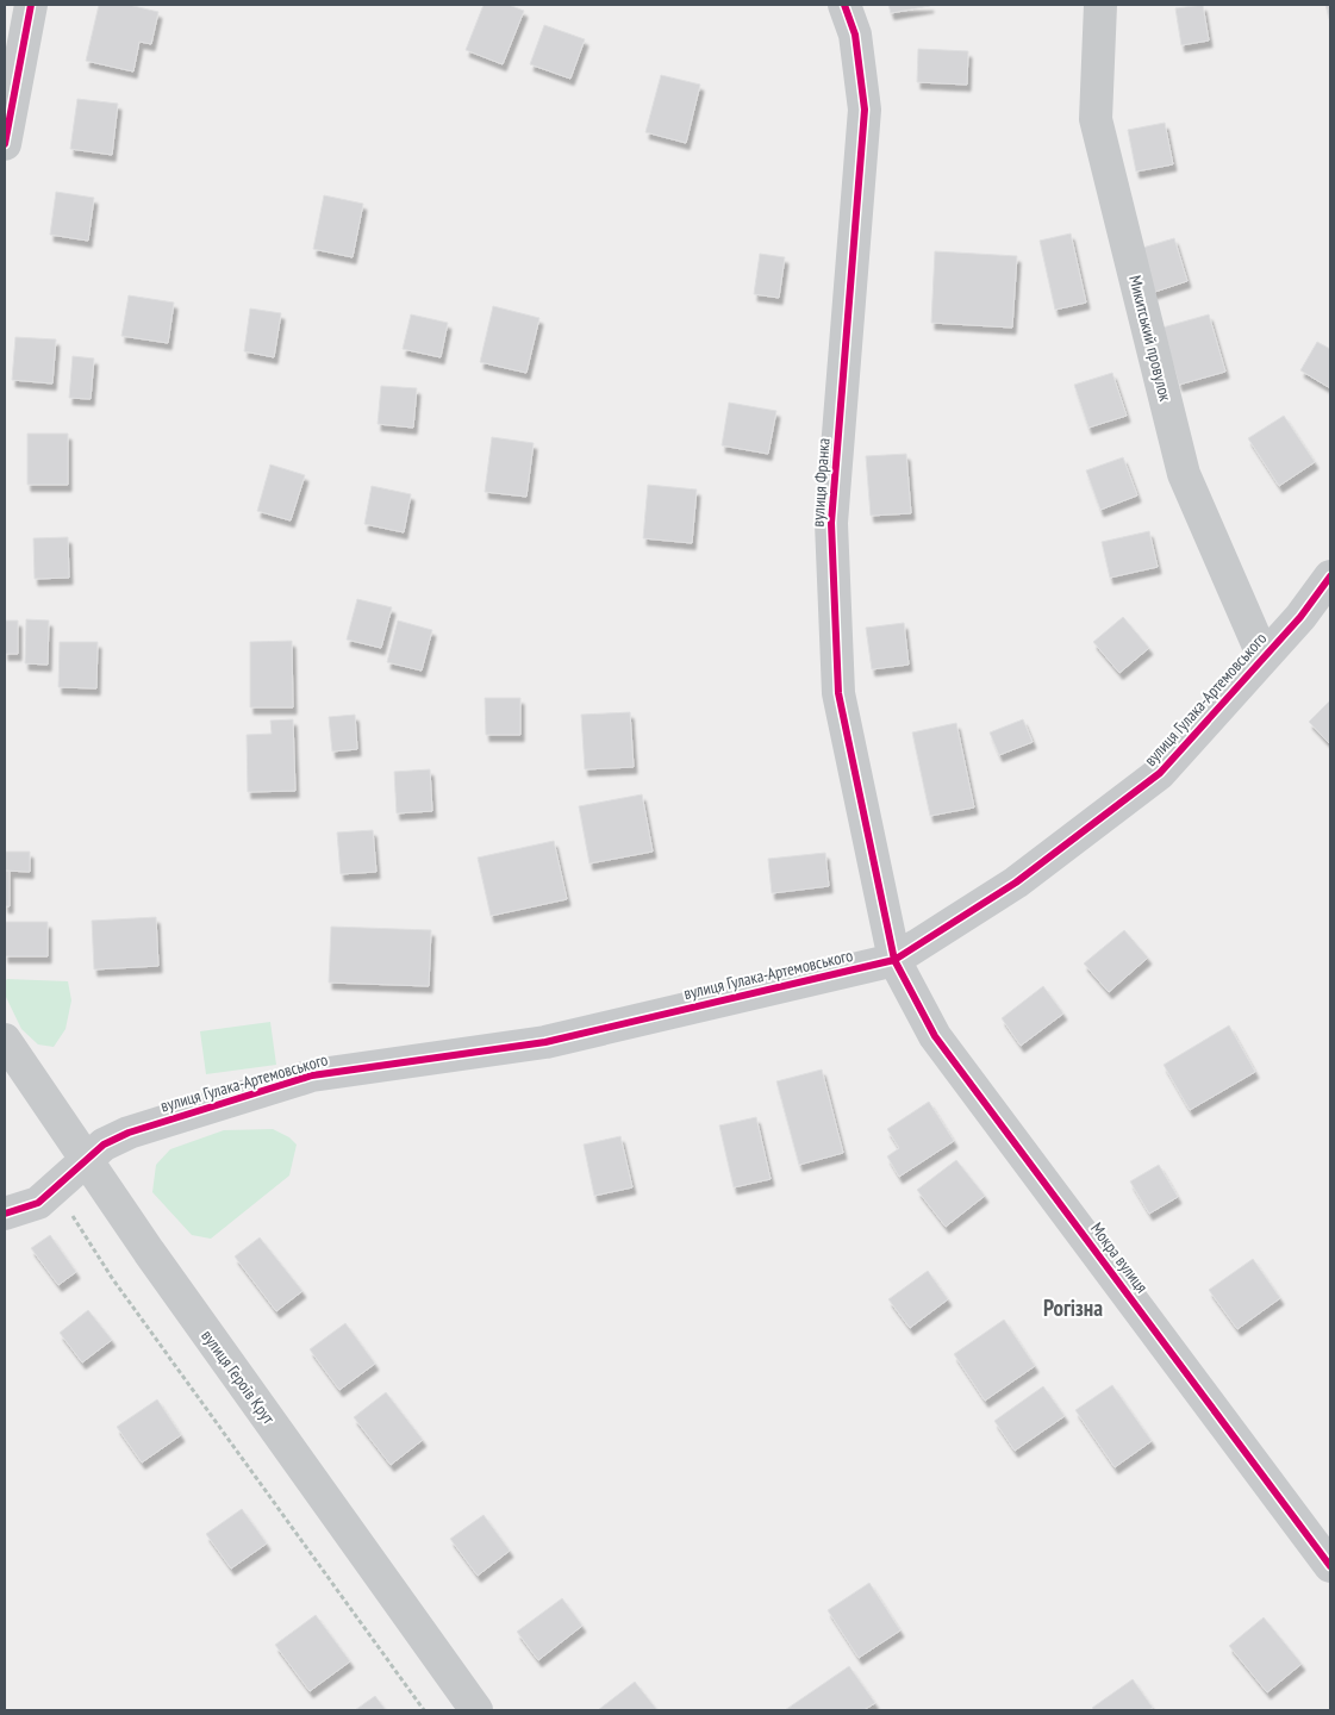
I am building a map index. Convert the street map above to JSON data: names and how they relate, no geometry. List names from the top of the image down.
{
  "streets": {
    "street": [
      "Микитський провулок",
      "вулиця Франка",
      "вулиця Гулака-Артемовського",
      "Мокра вулиця",
      "вулиця Героїв Крут"
    ]
  },
  "crossings": [
    ["Микитський провулок", "вулиця Гулака-Артемовського"],
    ["вулиця Франка", "вулиця Гулака-Артемовського"],
    ["вулиця Франка", "Мокра вулиця"],
    ["вулиця Гулака-Артемовського", "Мокра вулиця"],
    ["вулиця Гулака-Артемовського", "вулиця Героїв Крут"]
  ],
  "districts": ["Рогізна"]
}
